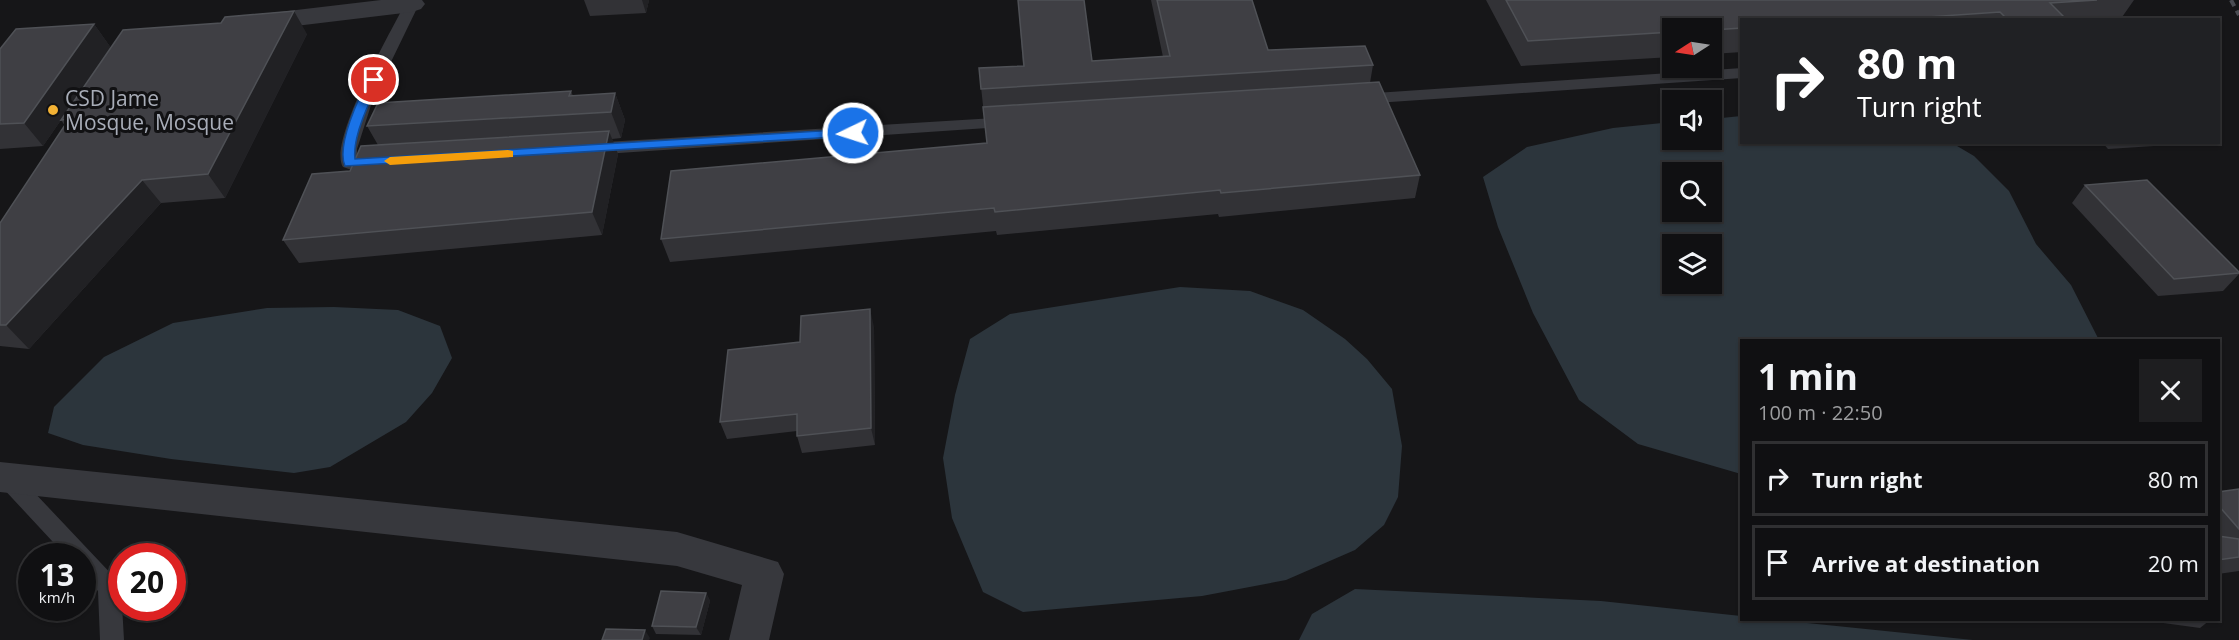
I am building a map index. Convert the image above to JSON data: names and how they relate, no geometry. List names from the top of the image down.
{
  "places": ["CSD Jame Mosque, Mosque"],
  "north": "left",
  "page": {
    "turn": ["80 m", "Turn right"],
    "heading": ["1 min", "100 m · 22:50"],
    "list": [
      {
        "name": "Turn right",
        "value": "80 m"
      },
      {
        "name": "Arrive at destination",
        "value": "20 m"
      }
    ],
    "speed": "13 km/h",
    "limit": "20"
  }
}
